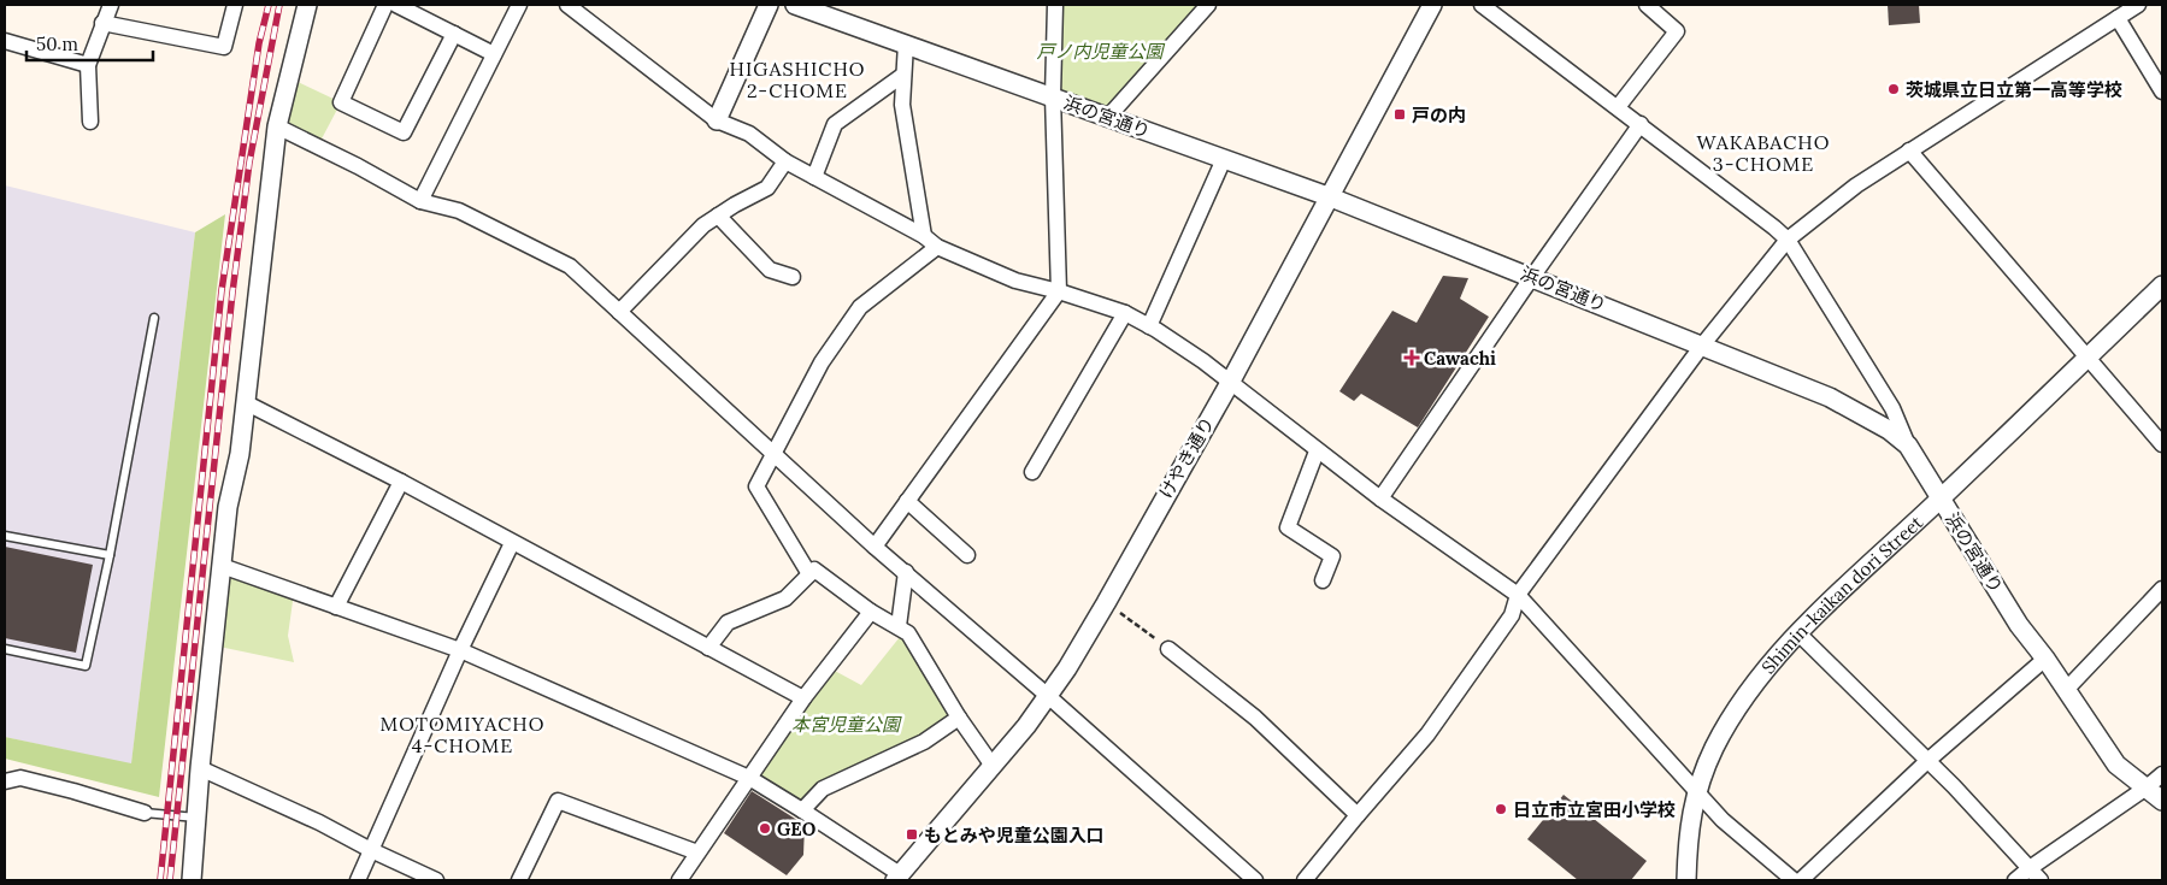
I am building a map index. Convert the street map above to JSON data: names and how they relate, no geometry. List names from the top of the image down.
{
  "streets": {
    "street": ["浜の宮通り", "けやき通り", "Shimin-kaikan dori Street"]
  },
  "crossings": [
    ["浜の宮通り", "けやき通り"],
    ["浜の宮通り", "Shimin-kaikan dori Street"]
  ],
  "districts": ["HIGASHICHO 2-CHOME", "WAKABACHO 3-CHOME", "MOTOMIYACHO 4-CHOME"],
  "parks": ["戸ノ内児童公園", "本宮児童公園"],
  "places": {
    "other": ["茨城県立日立第一高等学校", "日立市立宮田小学校", "GEO"],
    "transit": ["戸の内", "もとみや児童公園入口"],
    "health": ["Cawachi"]
  },
  "scale_bar": "50 m"
}
